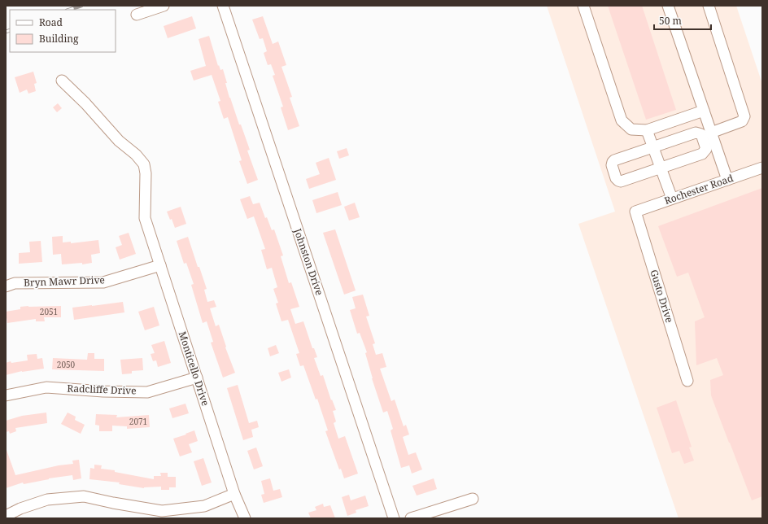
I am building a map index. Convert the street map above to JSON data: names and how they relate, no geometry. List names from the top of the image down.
{
  "streets": {
    "street": [
      "Rochester Road",
      "Johnston Drive",
      "Bryn Mawr Drive",
      "Gusto Drive",
      "Monticello Drive",
      "Radcliffe Drive"
    ]
  },
  "crossings": [
    ["Rochester Road", "Gusto Drive"],
    ["Bryn Mawr Drive", "Monticello Drive"],
    ["Monticello Drive", "Radcliffe Drive"]
  ],
  "house_numbers": ["2051", "2050", "2071"],
  "legend": ["Road", "Building"],
  "scale_bar": "50 m"
}
